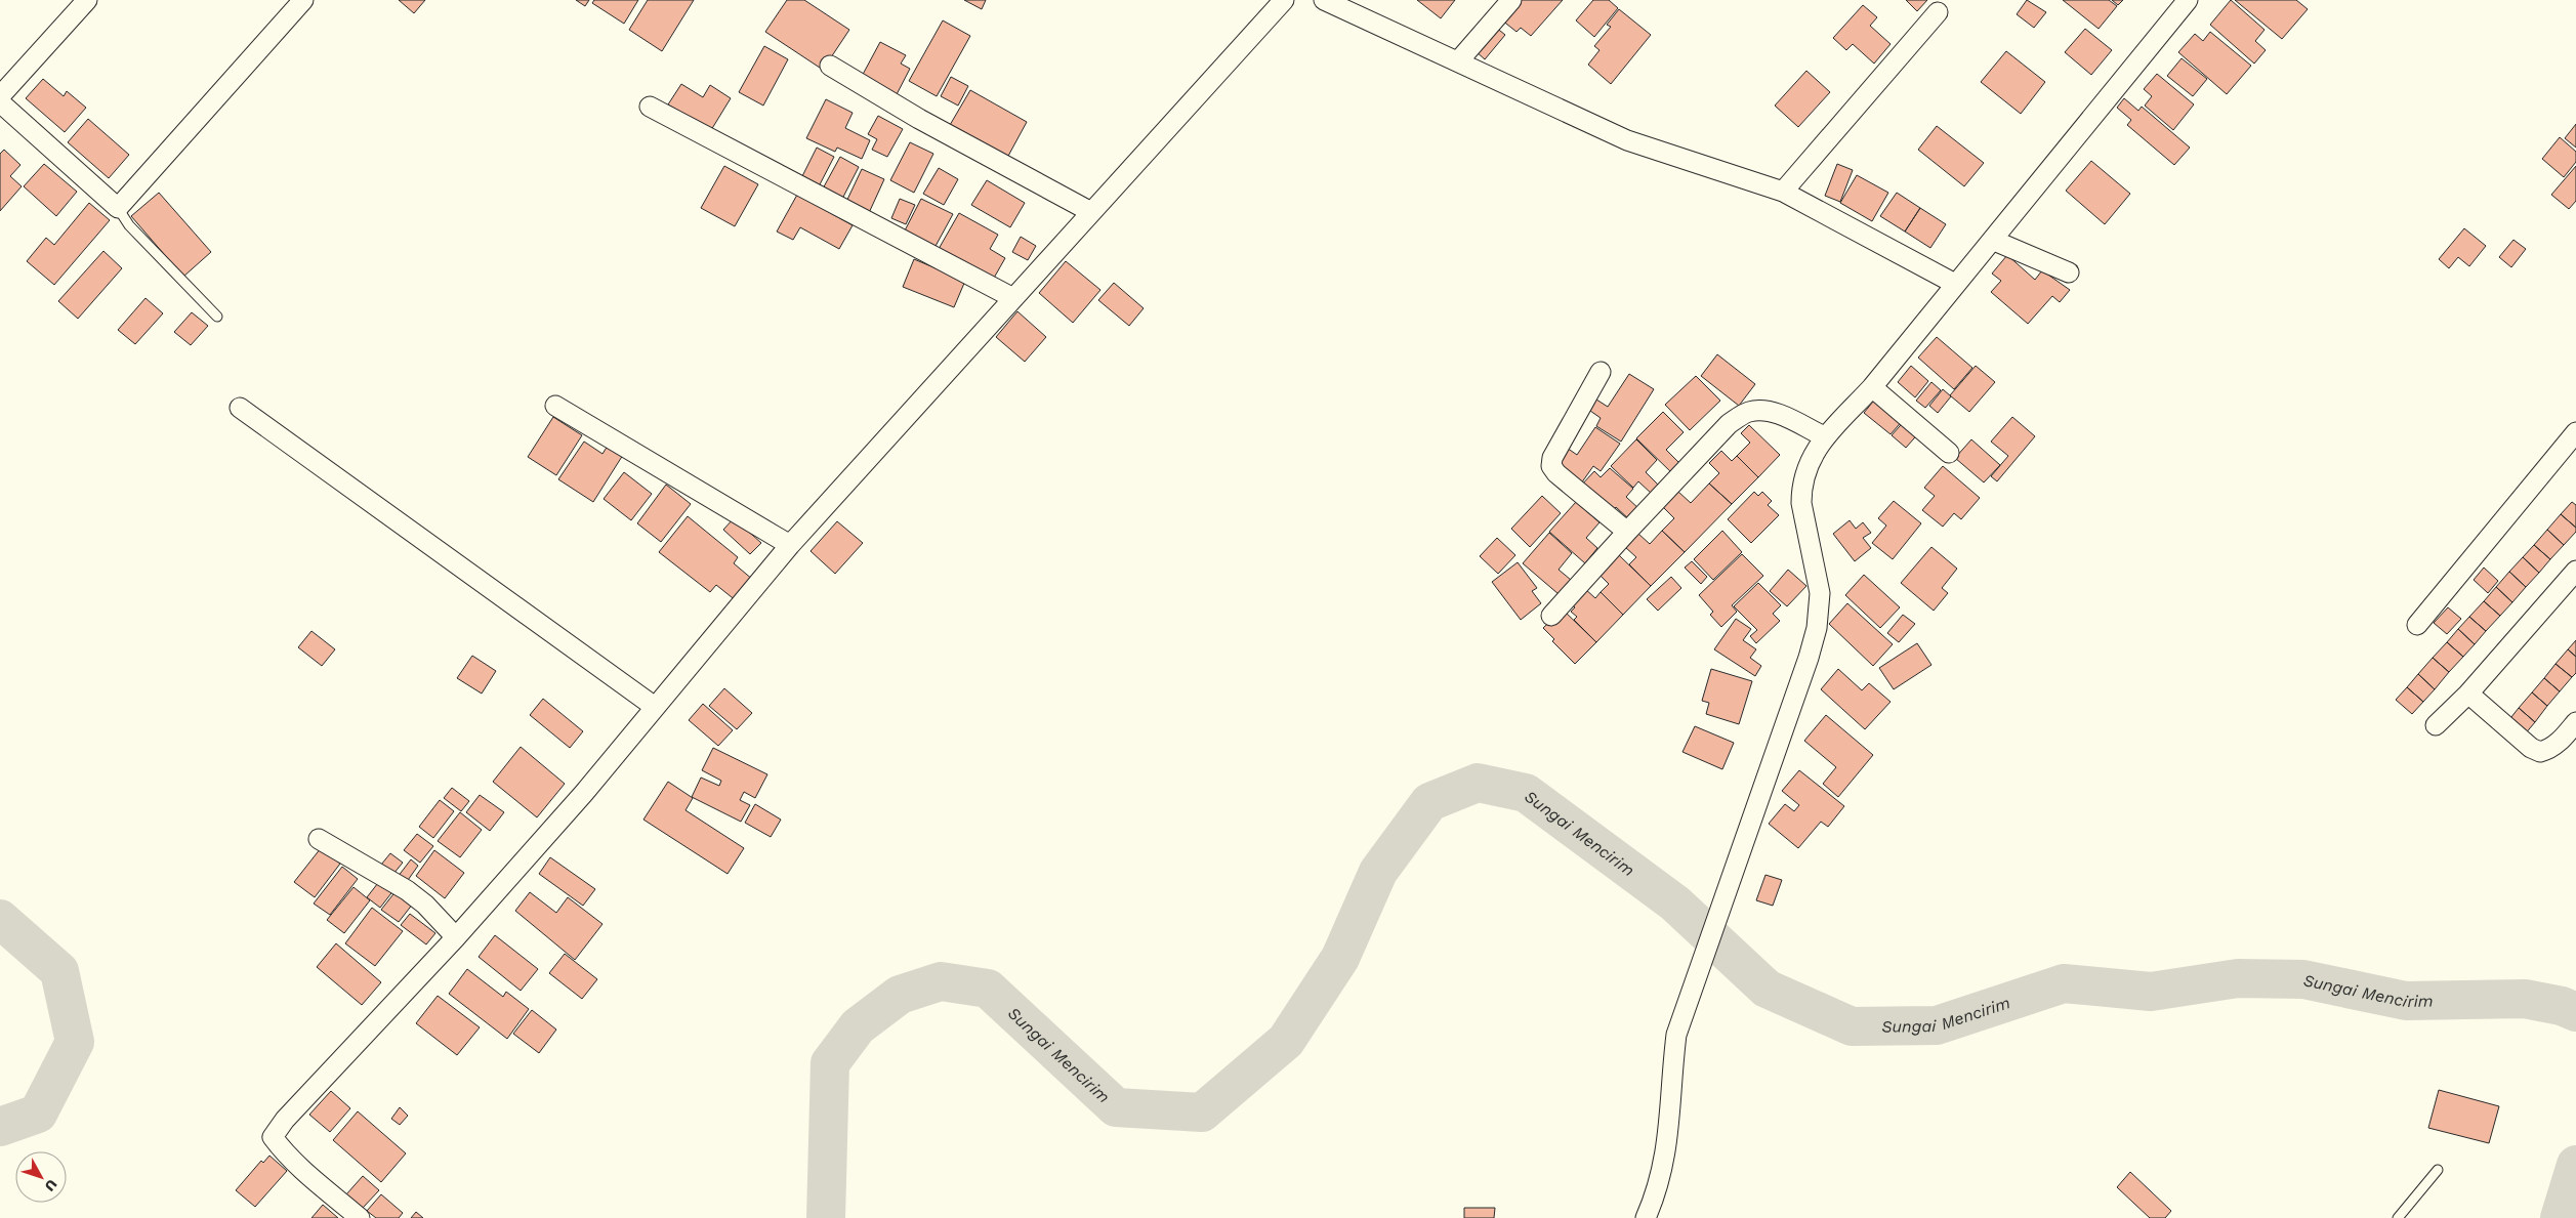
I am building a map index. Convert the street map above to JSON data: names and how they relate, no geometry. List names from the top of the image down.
{
  "water": ["Sungai Mencirim"],
  "north": "bottom right"
}
